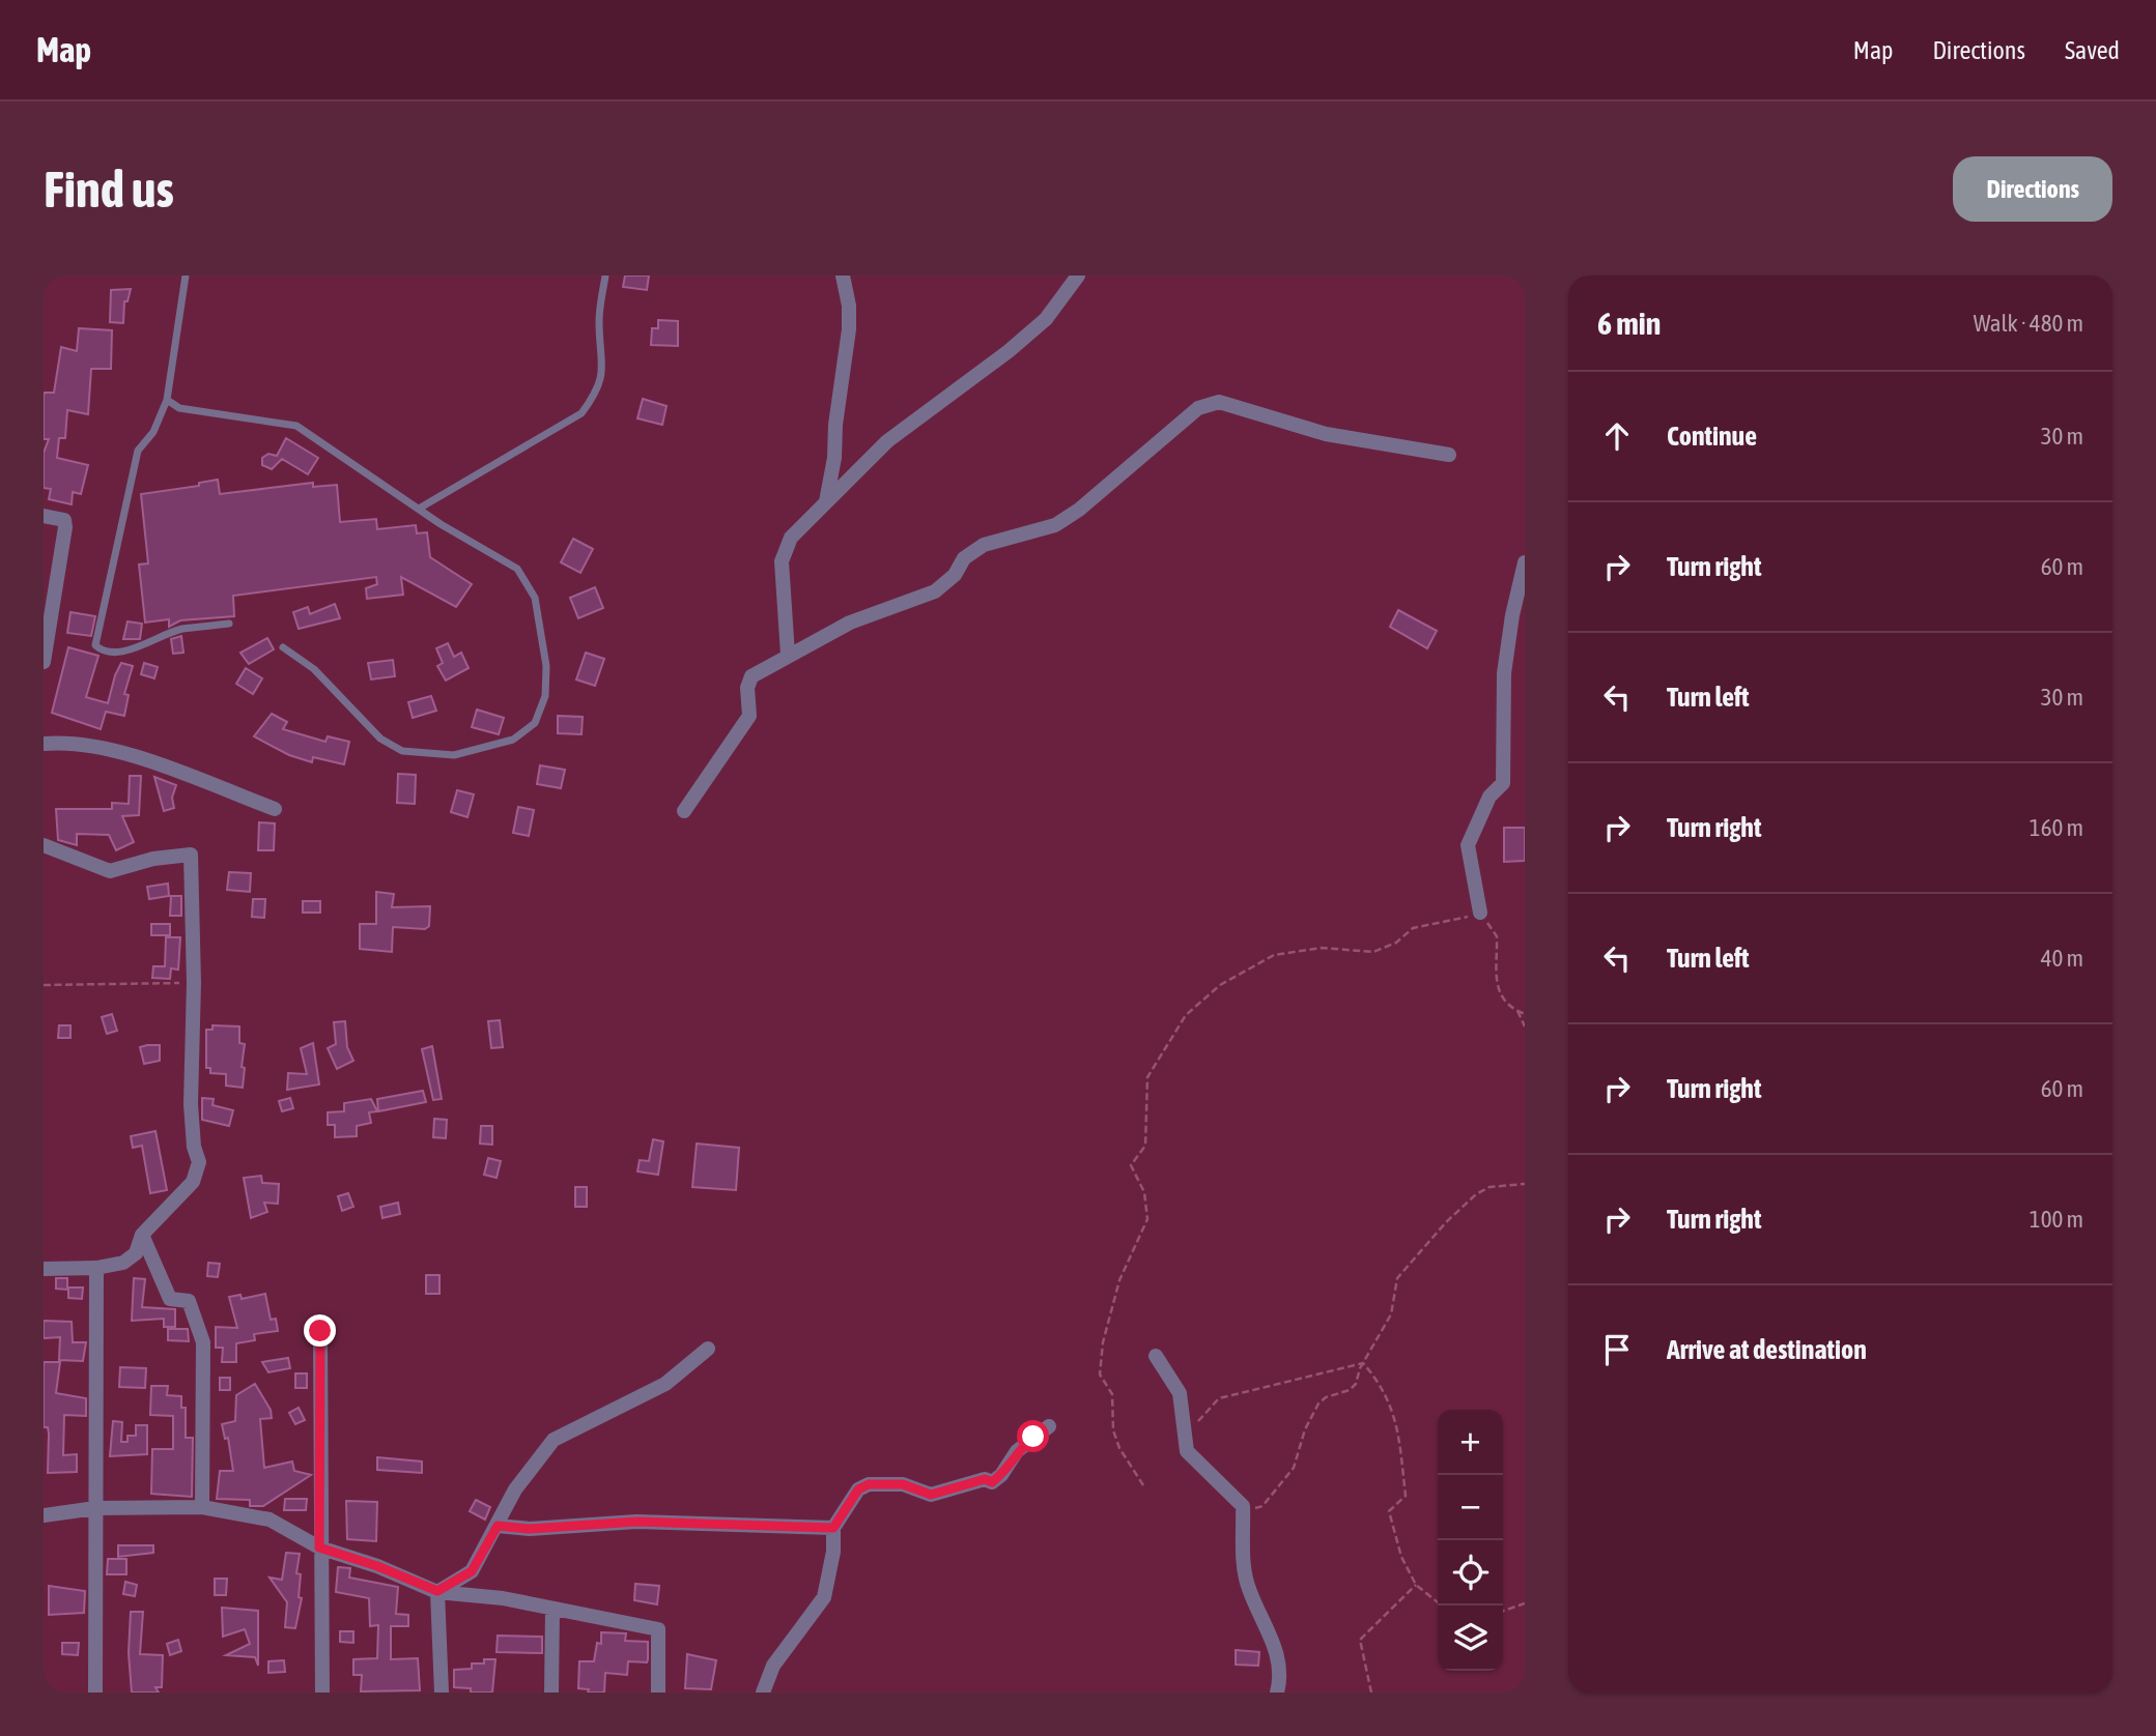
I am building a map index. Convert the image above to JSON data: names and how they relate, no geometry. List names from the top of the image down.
{
  "page": {
    "header": "Map",
    "nav": ["Map", "Directions", "Saved"],
    "buttons": "Directions",
    "title": "Find us",
    "heading": ["6 min", "Walk · 480 m"],
    "list": [
      ["Continue", "30 m"],
      ["Turn right", "60 m"],
      ["Turn left", "30 m"],
      ["Turn right", "160 m"],
      ["Turn left", "40 m"],
      ["Turn right", "60 m"],
      ["Turn right", "100 m"],
      "Arrive at destination"
    ],
    "map_buttons": ["+", "−"]
  }
}
